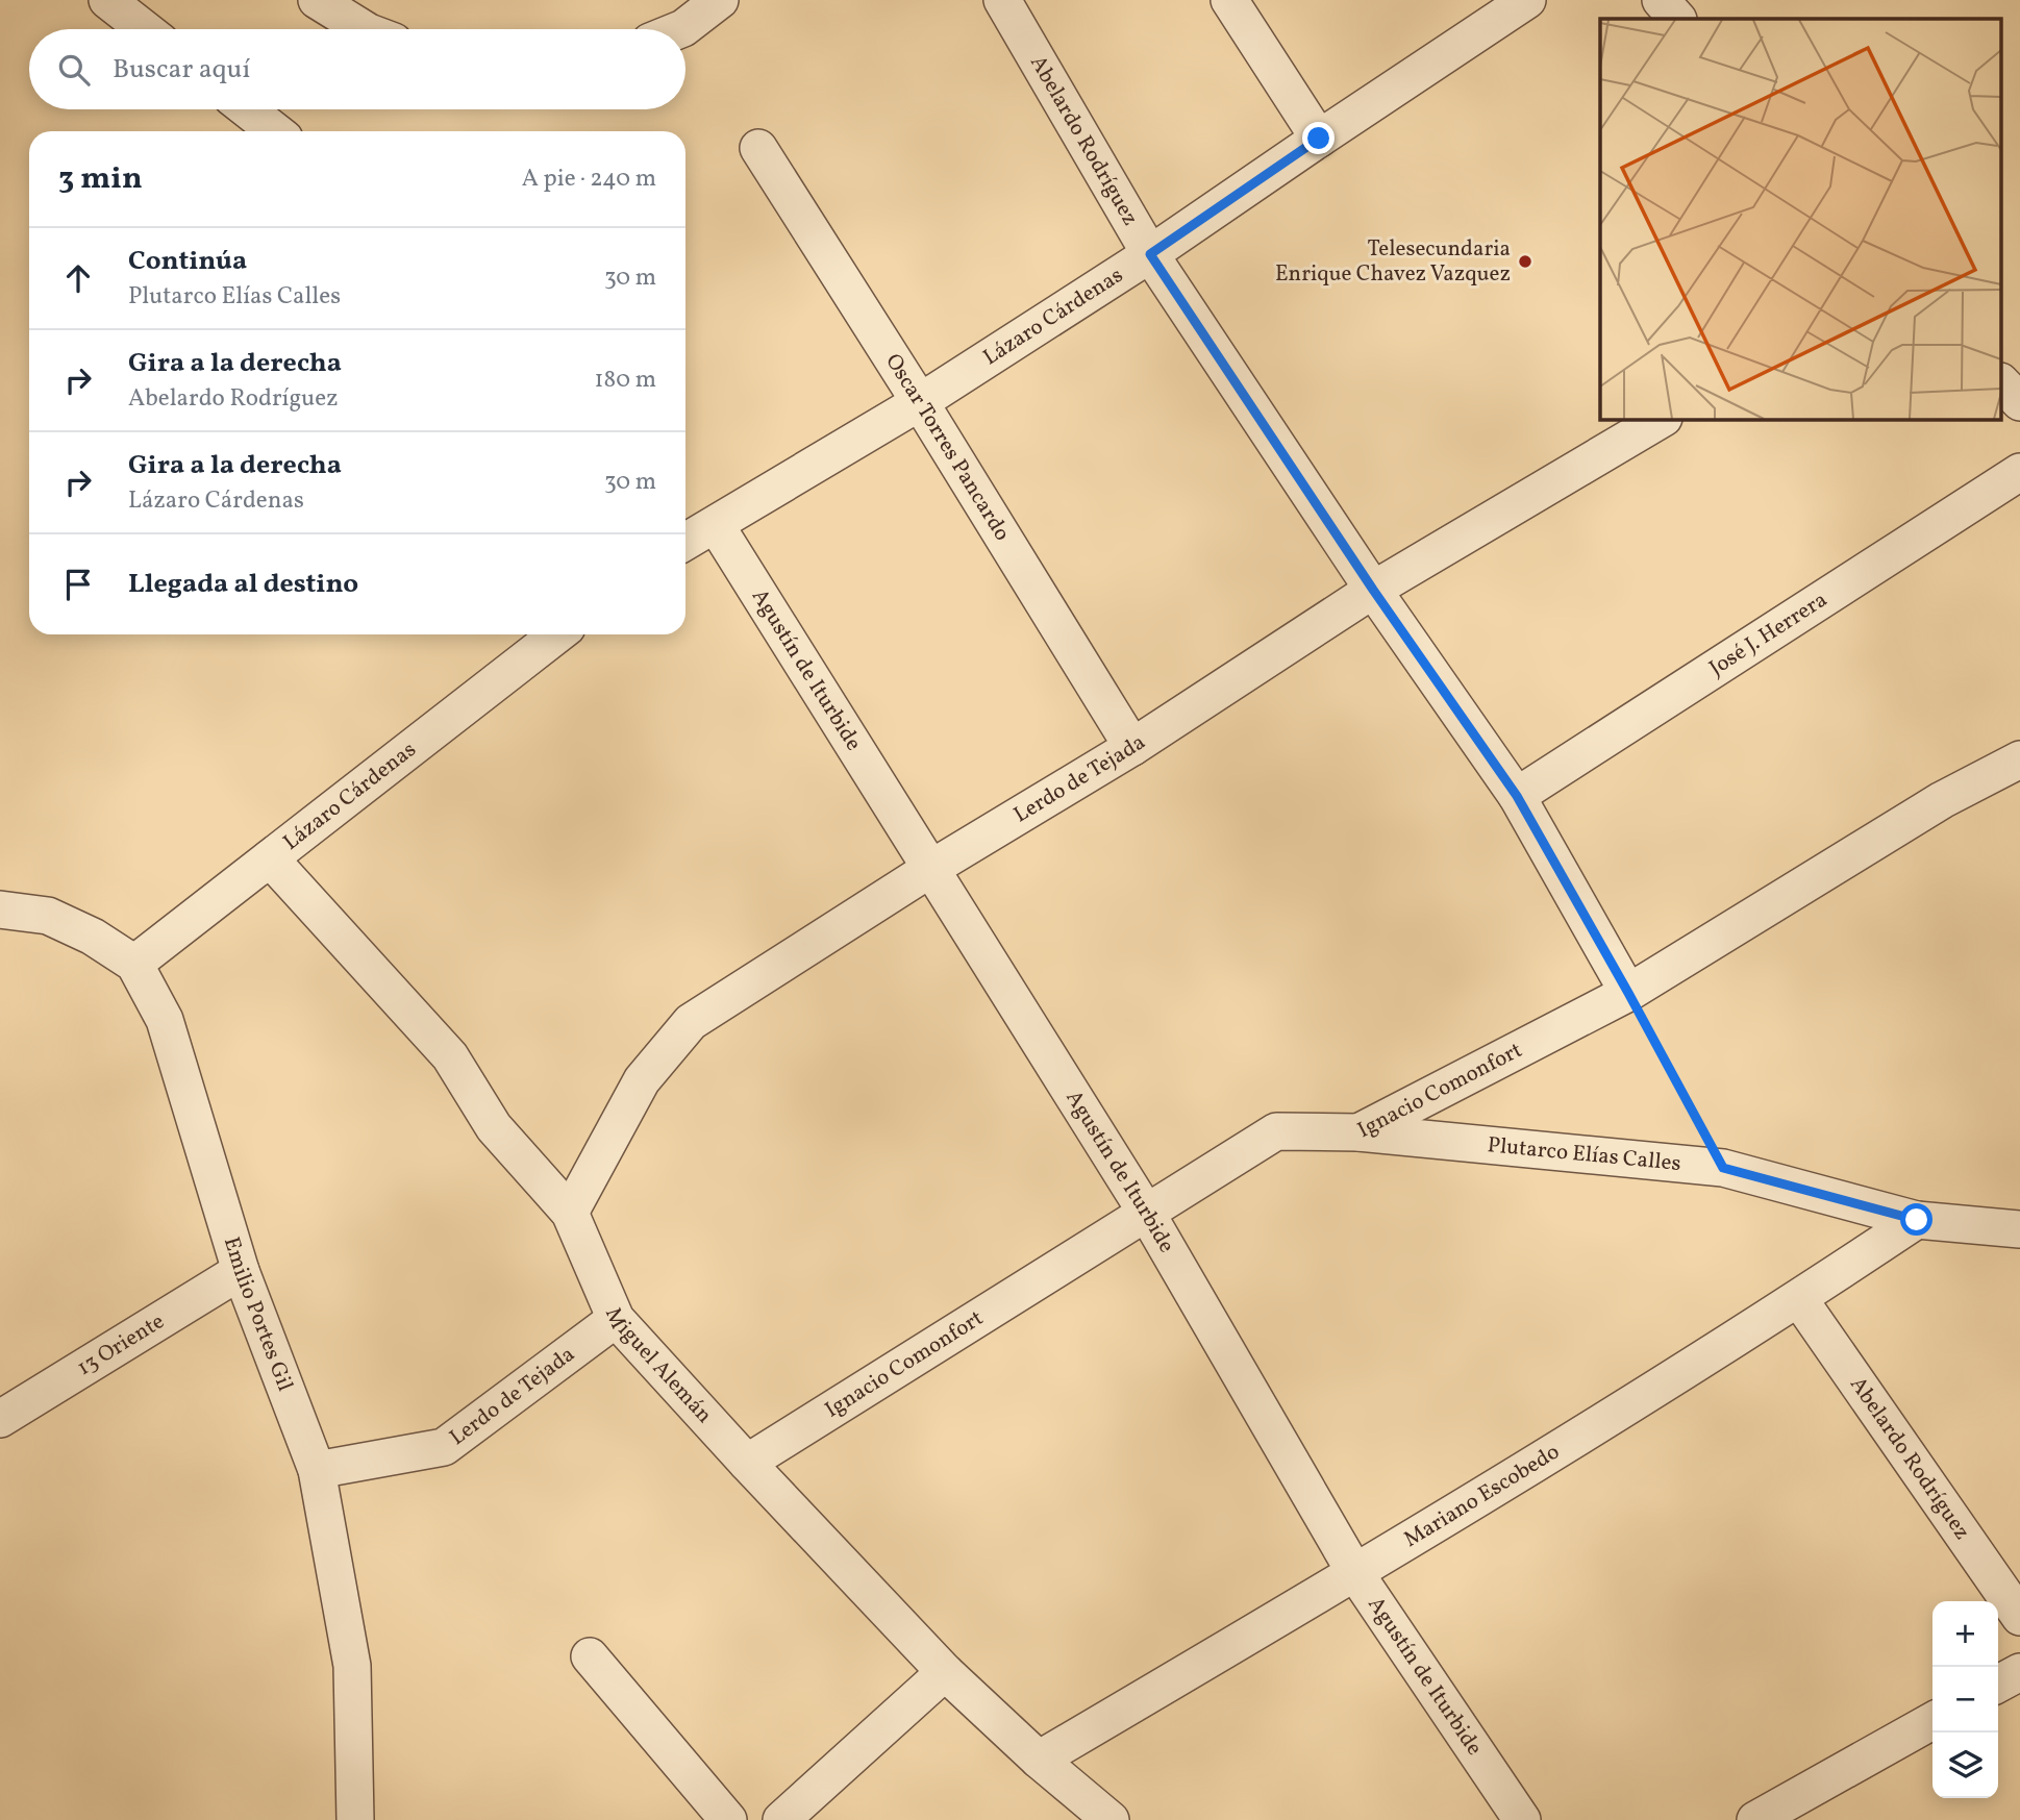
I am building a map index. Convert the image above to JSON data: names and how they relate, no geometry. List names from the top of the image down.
{
  "streets": {
    "street": [
      "Abelardo Rodríguez",
      "Lázaro Cárdenas",
      "Oscar Torres Pancardo",
      "José J. Herrera",
      "Agustín de Iturbide",
      "Lerdo de Tejada",
      "Ignacio Comonfort",
      "Plutarco Elías Calles",
      "Emilio Portes Gil",
      "13 Oriente",
      "Miguel Alemán",
      "Mariano Escobedo"
    ]
  },
  "crossings": [
    ["Abelardo Rodríguez", "Lázaro Cárdenas"],
    ["Abelardo Rodríguez", "José J. Herrera"],
    ["Abelardo Rodríguez", "Lerdo de Tejada"],
    ["Abelardo Rodríguez", "Ignacio Comonfort"],
    ["Abelardo Rodríguez", "Mariano Escobedo"],
    ["Lázaro Cárdenas", "Oscar Torres Pancardo"],
    ["Lázaro Cárdenas", "Agustín de Iturbide"],
    ["Lázaro Cárdenas", "Emilio Portes Gil"],
    ["Lázaro Cárdenas", "Miguel Alemán"],
    ["Oscar Torres Pancardo", "Lerdo de Tejada"],
    ["Agustín de Iturbide", "Lerdo de Tejada"],
    ["Agustín de Iturbide", "Ignacio Comonfort"],
    ["Agustín de Iturbide", "Mariano Escobedo"],
    ["Lerdo de Tejada", "Emilio Portes Gil"],
    ["Lerdo de Tejada", "Miguel Alemán"],
    ["Ignacio Comonfort", "Plutarco Elías Calles"],
    ["Ignacio Comonfort", "Miguel Alemán"],
    ["Plutarco Elías Calles", "Mariano Escobedo"],
    ["Emilio Portes Gil", "13 Oriente"],
    ["Miguel Alemán", "Mariano Escobedo"]
  ],
  "places": ["Telesecundaria Enrique Chavez Vazquez"],
  "page": {
    "search": "Buscar aquí",
    "heading": ["3 min", "A pie · 240 m"],
    "list": [
      ["Continúa", "Plutarco Elías Calles", "30 m"],
      ["Gira a la derecha", "Abelardo Rodríguez", "180 m"],
      ["Gira a la derecha", "Lázaro Cárdenas", "30 m"],
      "Llegada al destino"
    ],
    "map_buttons": ["+", "−"]
  }
}
